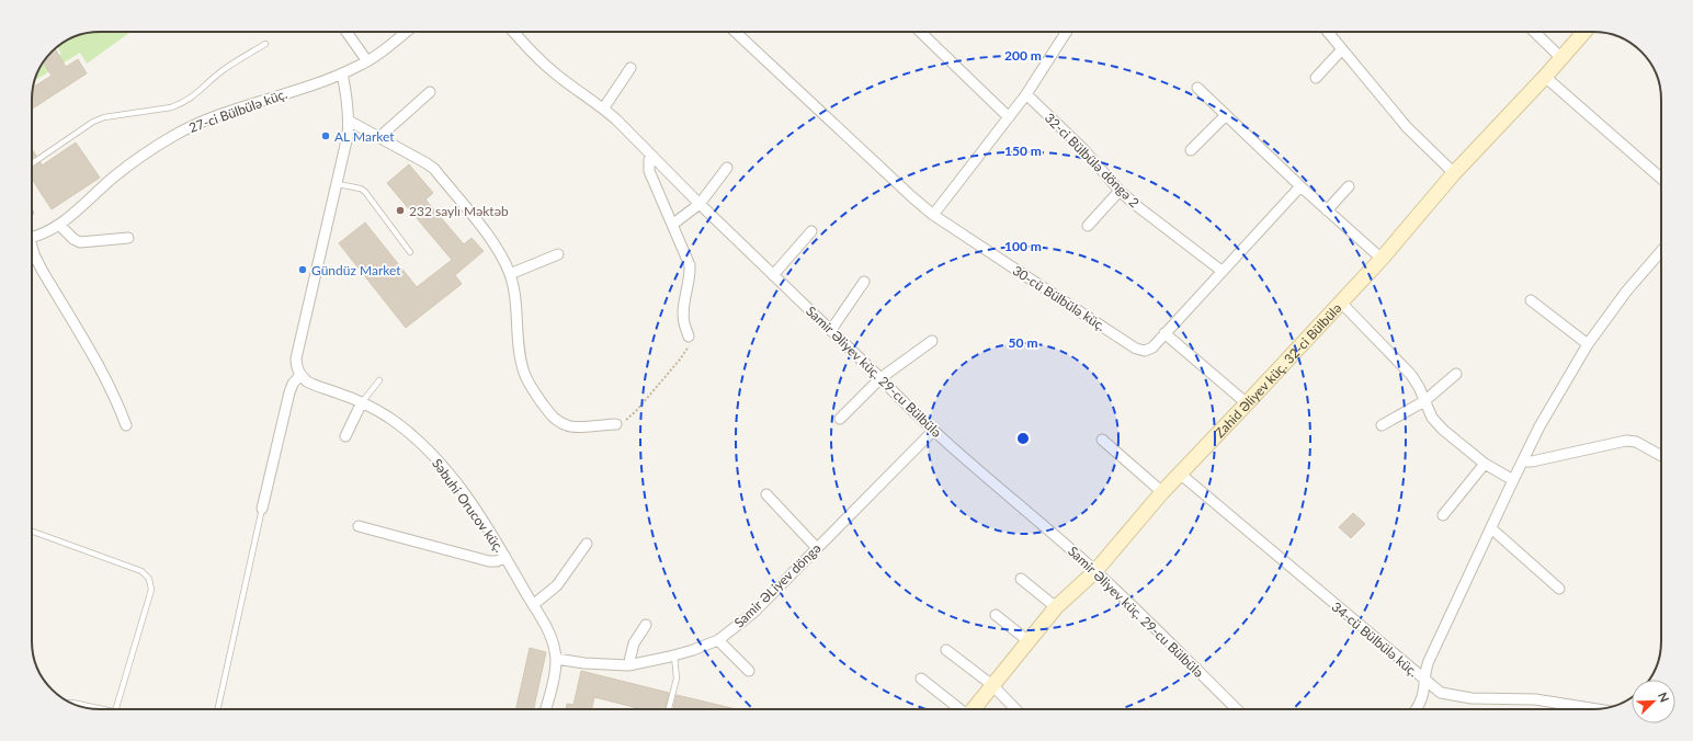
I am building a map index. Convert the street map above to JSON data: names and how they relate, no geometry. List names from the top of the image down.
{
  "streets": {
    "street": [
      "27-ci Bülbülə küç.",
      "32-ci Bülbülə döngə 2",
      "30-cü Bülbülə küç.",
      "Zahid Əliyev küç. 32-ci Bülbülə",
      "Samir Əliyev küç. 29-cu Bülbülə",
      "Səbuhi Orucov küç.",
      "Samir ƏLiyev döngə",
      "34-cü Bülbülə küç."
    ]
  },
  "crossings": [
    ["32-ci Bülbülə döngə 2", "30-cü Bülbülə küç."],
    ["Zahid Əliyev küç. 32-ci Bülbülə", "Samir Əliyev küç. 29-cu Bülbülə"],
    ["Zahid Əliyev küç. 32-ci Bülbülə", "34-cü Bülbülə küç."],
    ["Samir Əliyev küç. 29-cu Bülbülə", "Samir ƏLiyev döngə"],
    ["Səbuhi Orucov küç.", "Samir ƏLiyev döngə"]
  ],
  "places": ["AL Market", "232 saylı Məktəb", "Gündüz Market"],
  "north": "top right",
  "rings": [
    "200 m",
    "150 m",
    "100 m",
    "50 m"
  ]
}
